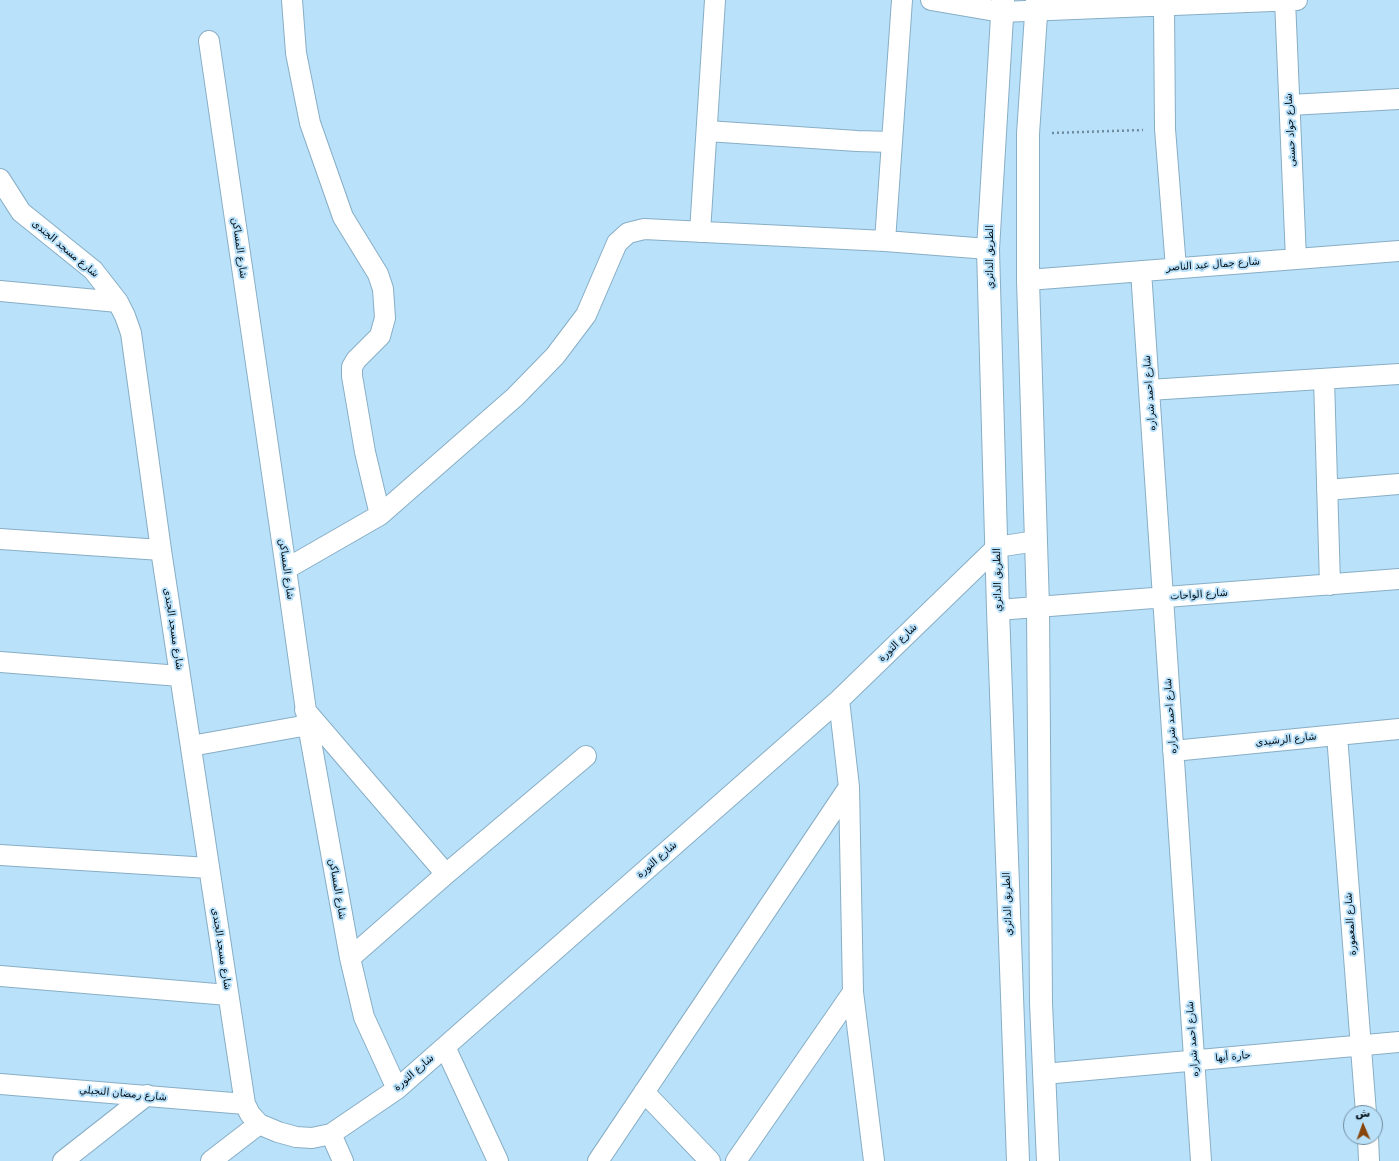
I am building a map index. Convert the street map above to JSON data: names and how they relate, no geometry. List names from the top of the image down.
{
  "streets": {
    "street": [
      "شارع جواد حسنى",
      "شارع المساكن",
      "شارع مسجد الجندى",
      "الطريق الدائري",
      "شارع جمال عبد الناصر",
      "شارع احمد شراره",
      "شارع الواحات",
      "شارع الثورة",
      "شارع الرشيدى",
      "شارع المعمورة",
      "حارة أبها",
      "شارع رمضان النجيلي"
    ]
  },
  "crossings": [
    ["شارع جواد حسنى", "شارع جمال عبد الناصر"],
    ["شارع المساكن", "شارع الثورة"],
    ["شارع مسجد الجندى", "شارع الثورة"],
    ["شارع مسجد الجندى", "شارع رمضان النجيلي"],
    ["الطريق الدائري", "شارع الواحات"],
    ["الطريق الدائري", "شارع الثورة"],
    ["شارع جمال عبد الناصر", "شارع احمد شراره"],
    ["شارع احمد شراره", "شارع الواحات"],
    ["شارع احمد شراره", "شارع الرشيدى"],
    ["شارع احمد شراره", "حارة أبها"],
    ["شارع الرشيدى", "شارع المعمورة"],
    ["شارع المعمورة", "حارة أبها"]
  ],
  "north": "top"
}
